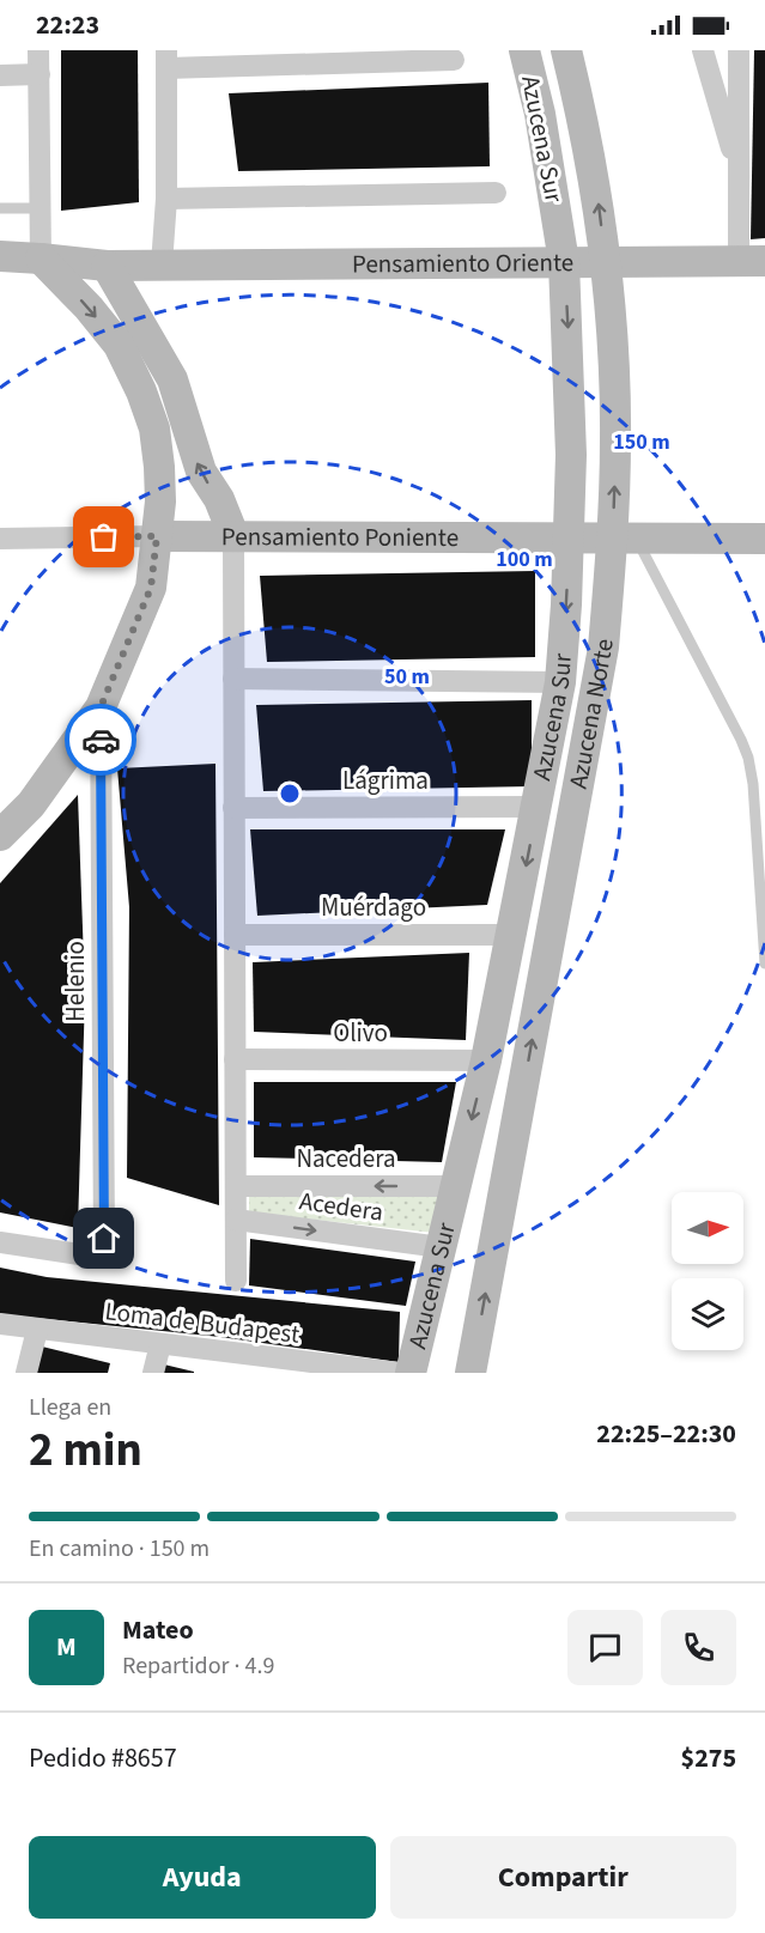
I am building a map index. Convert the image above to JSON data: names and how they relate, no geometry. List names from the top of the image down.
{
  "streets": {
    "street": [
      "Azucena Sur",
      "Pensamiento Oriente",
      "Pensamiento Poniente",
      "Azucena Norte",
      "Lágrima",
      "Muérdago",
      "Helenio",
      "Olivo",
      "Nacedera",
      "Acedera",
      "Loma de Budapest"
    ]
  },
  "crossings": [
    ["Azucena Sur", "Pensamiento Oriente"],
    ["Azucena Sur", "Pensamiento Poniente"],
    ["Azucena Sur", "Lágrima"],
    ["Azucena Sur", "Muérdago"],
    ["Azucena Sur", "Olivo"],
    ["Azucena Sur", "Nacedera"],
    ["Azucena Sur", "Acedera"],
    ["Pensamiento Oriente", "Azucena Norte"],
    ["Pensamiento Poniente", "Azucena Norte"]
  ],
  "one_way": ["Azucena Sur", "Nacedera", "Acedera"],
  "north": "right",
  "page": {
    "status": "22:23",
    "heading": ["2 min", "Llega en", "22:25–22:30"],
    "panel": [
      "Mateo",
      "Repartidor · 4.9",
      "Pedido #8657",
      "$275"
    ],
    "bar": "En camino · 150 m",
    "round": "M",
    "buttons": ["Ayuda", "Compartir"]
  },
  "rings": ["150 m", "100 m", "50 m"]
}
